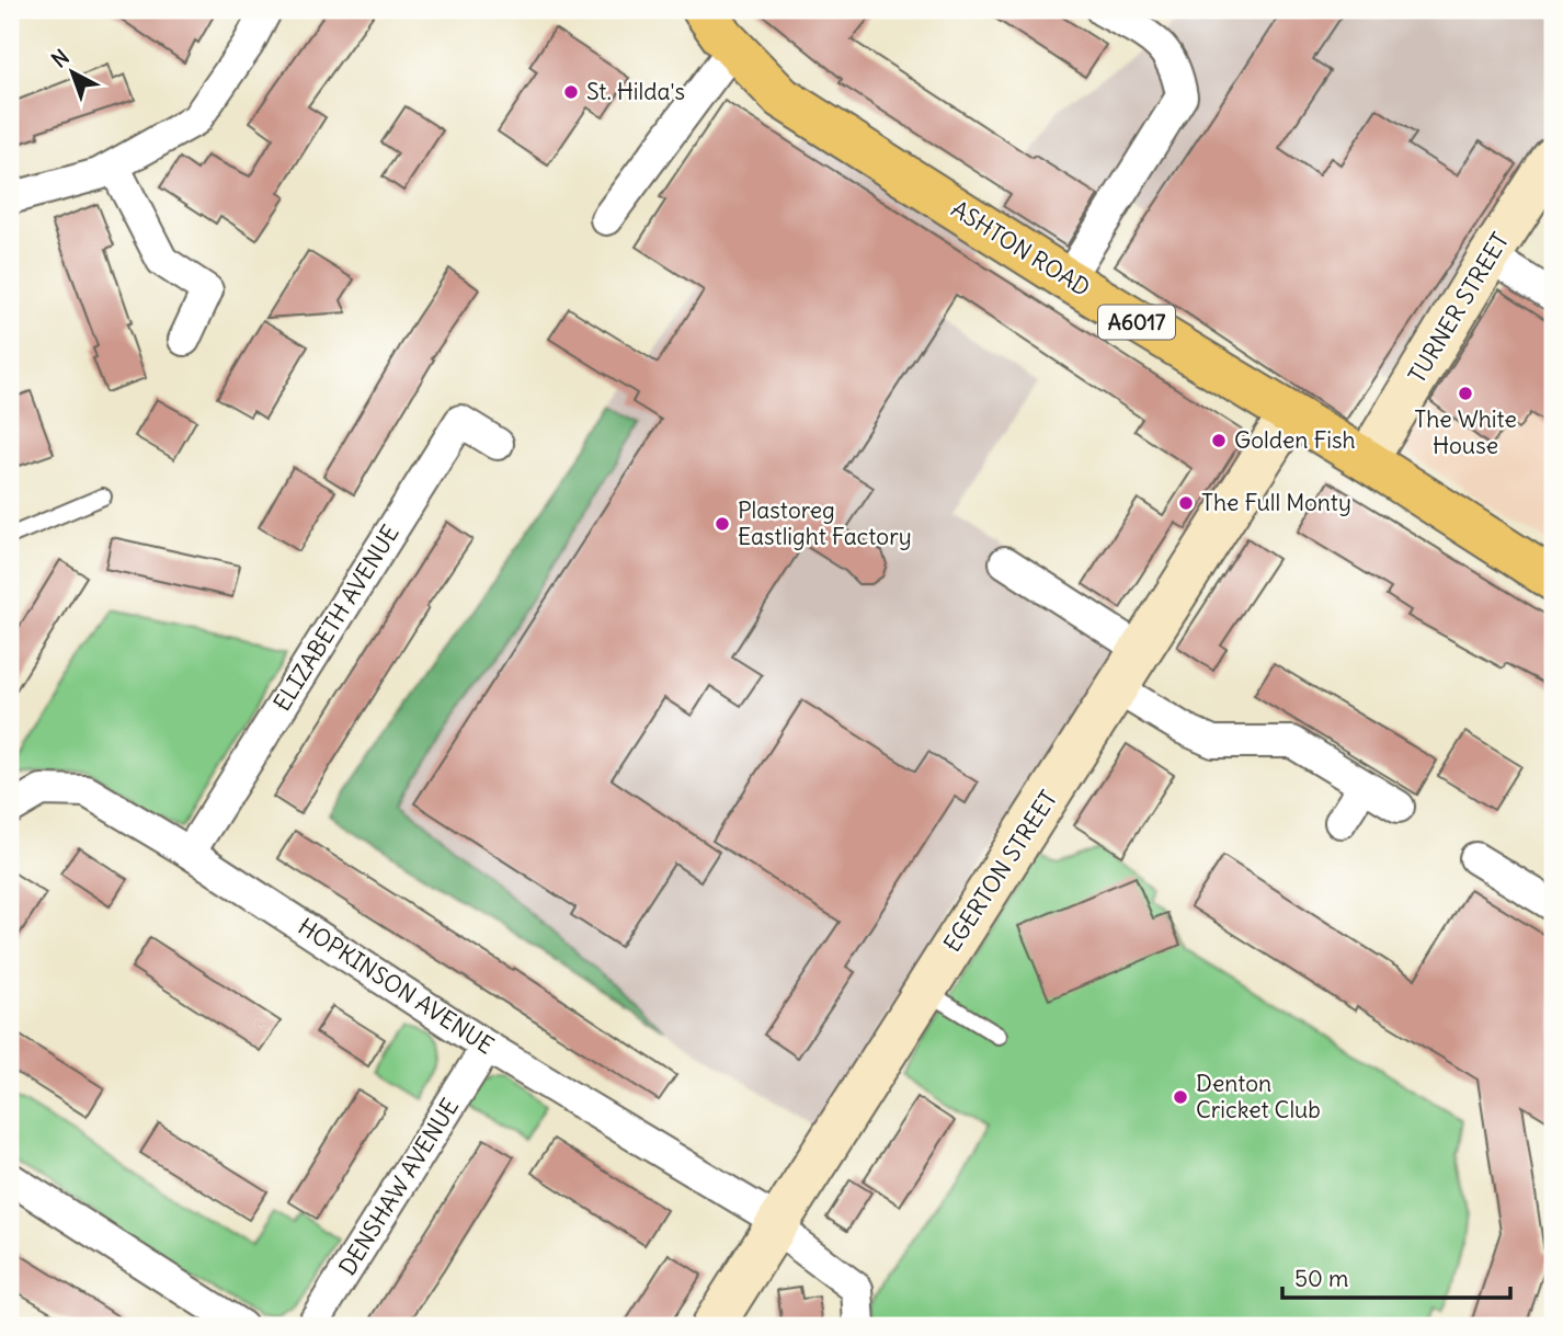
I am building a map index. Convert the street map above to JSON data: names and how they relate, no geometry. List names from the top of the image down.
{
  "streets": {
    "highway": ["ASHTON ROAD", "A6017"],
    "street": [
      "TURNER STREET",
      "ELIZABETH AVENUE",
      "EGERTON STREET",
      "HOPKINSON AVENUE",
      "DENSHAW AVENUE"
    ]
  },
  "crossings": [
    ["ASHTON ROAD", "TURNER STREET"],
    ["ASHTON ROAD", "A6017"],
    ["ASHTON ROAD", "EGERTON STREET"],
    ["ELIZABETH AVENUE", "HOPKINSON AVENUE"],
    ["EGERTON STREET", "HOPKINSON AVENUE"],
    ["HOPKINSON AVENUE", "DENSHAW AVENUE"]
  ],
  "places": [
    "St. Hilda's",
    "The White House",
    "Golden Fish",
    "The Full Monty",
    "Plastoreg Eastlight Factory",
    "Denton Cricket Club"
  ],
  "scale_bar": "50 m",
  "north": "top left"
}
